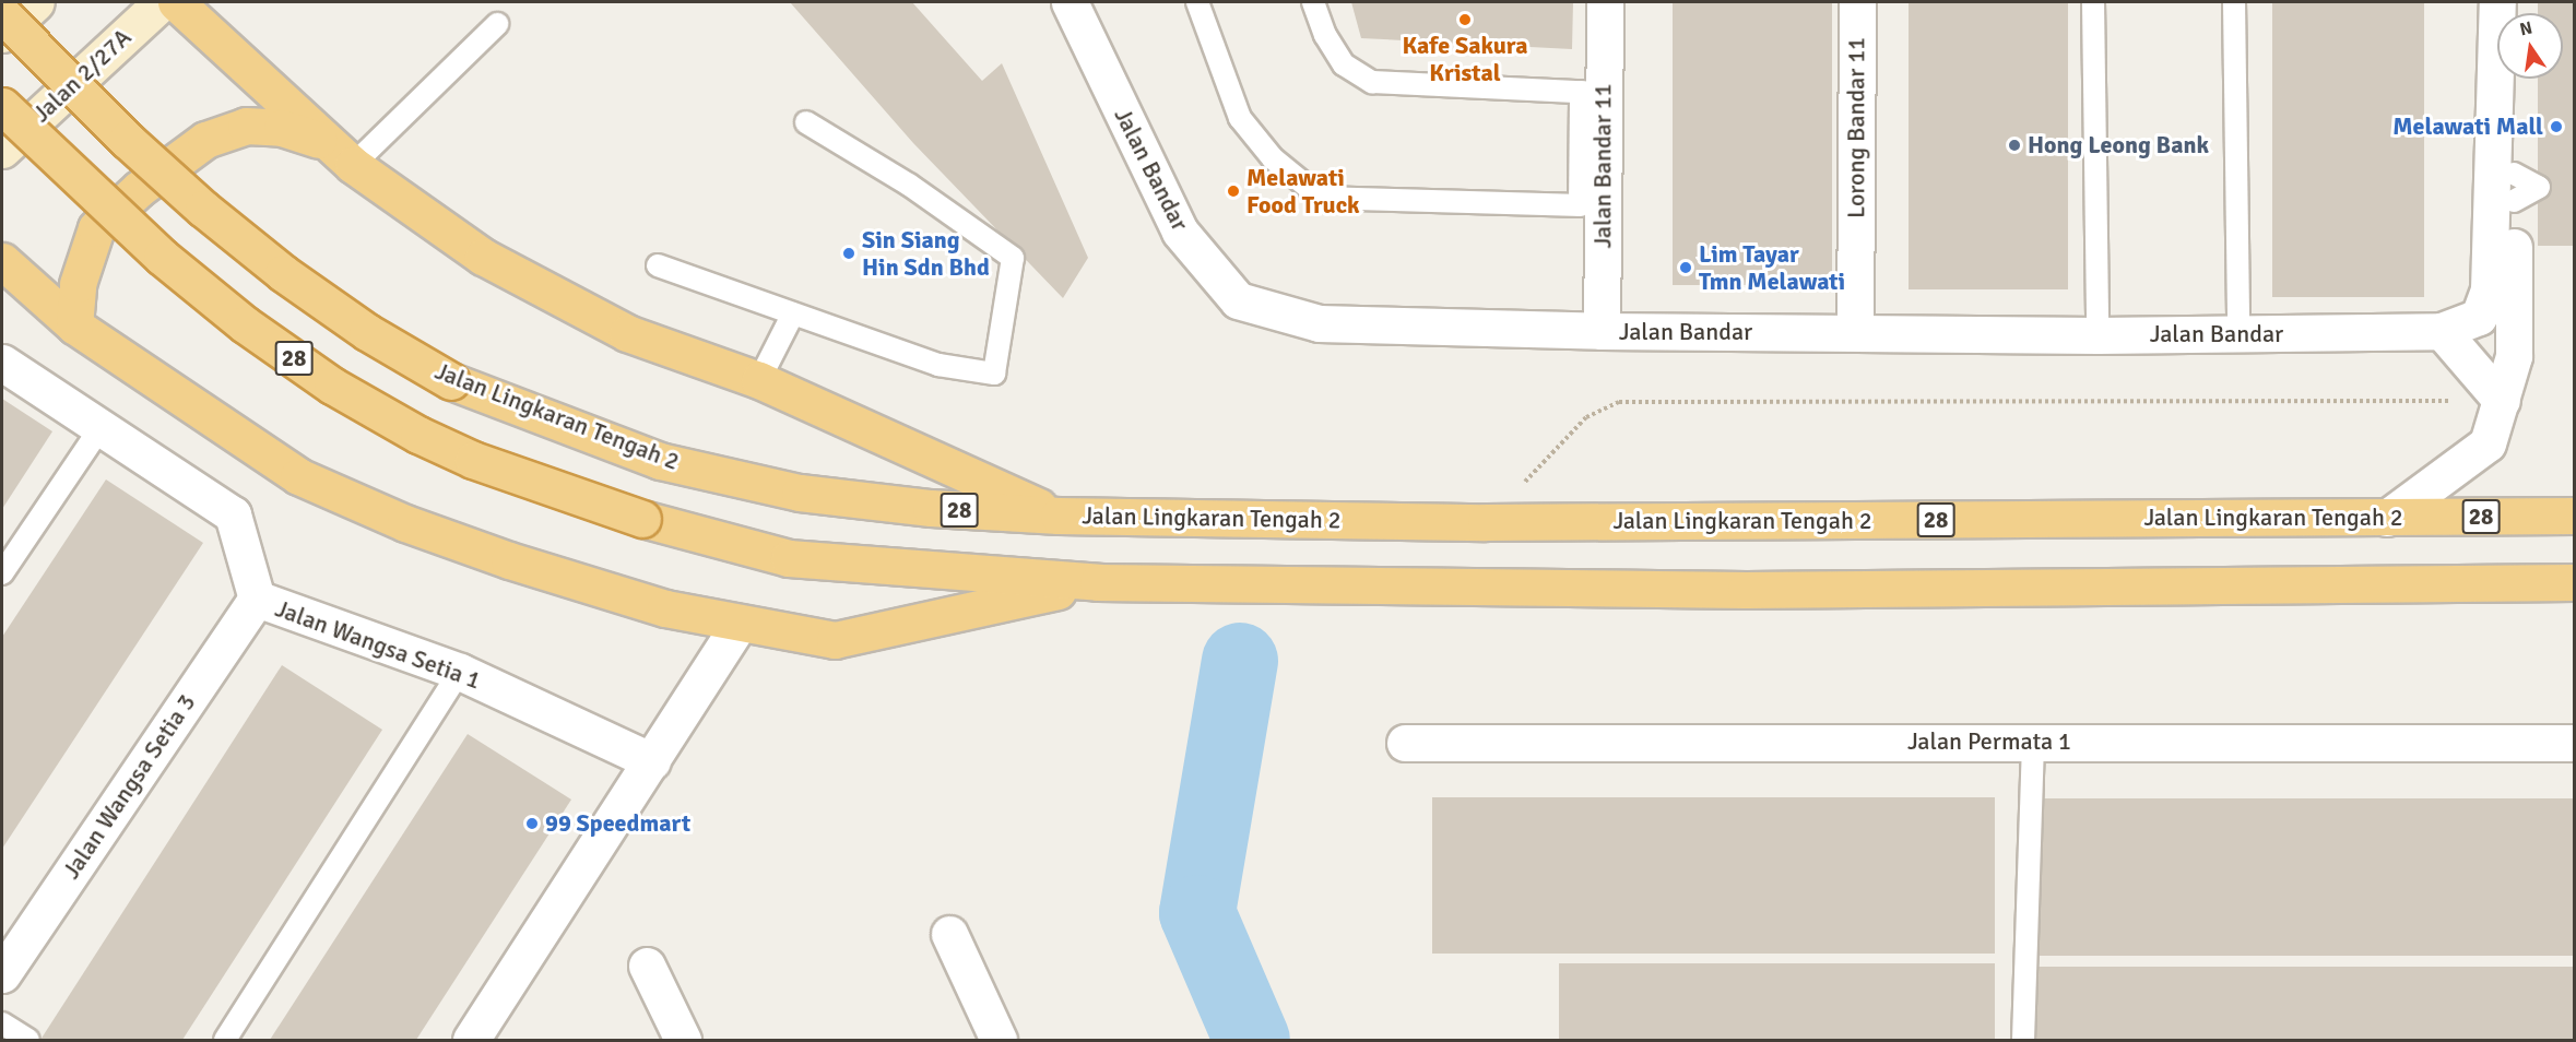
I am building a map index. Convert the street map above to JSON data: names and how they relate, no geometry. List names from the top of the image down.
{
  "streets": {
    "highway": ["28", "Jalan Lingkaran Tengah 2"],
    "main road": ["Jalan 2/27A"],
    "street": [
      "Lorong Bandar 11",
      "Jalan Bandar 11",
      "Jalan Bandar",
      "Jalan Wangsa Setia 1",
      "Jalan Permata 1",
      "Jalan Wangsa Setia 3"
    ]
  },
  "crossings": [
    ["Lorong Bandar 11", "Jalan Bandar"],
    ["Jalan Bandar 11", "Jalan Bandar"],
    ["Jalan Wangsa Setia 1", "Jalan Wangsa Setia 3"]
  ],
  "places": [
    "Kafe Sakura Kristal",
    "Melawati Mall",
    "Hong Leong Bank",
    "Melawati Food Truck",
    "Sin Siang Hin Sdn Bhd",
    "Lim Tayar Tmn Melawati",
    "99 Speedmart"
  ],
  "north": "top"
}
